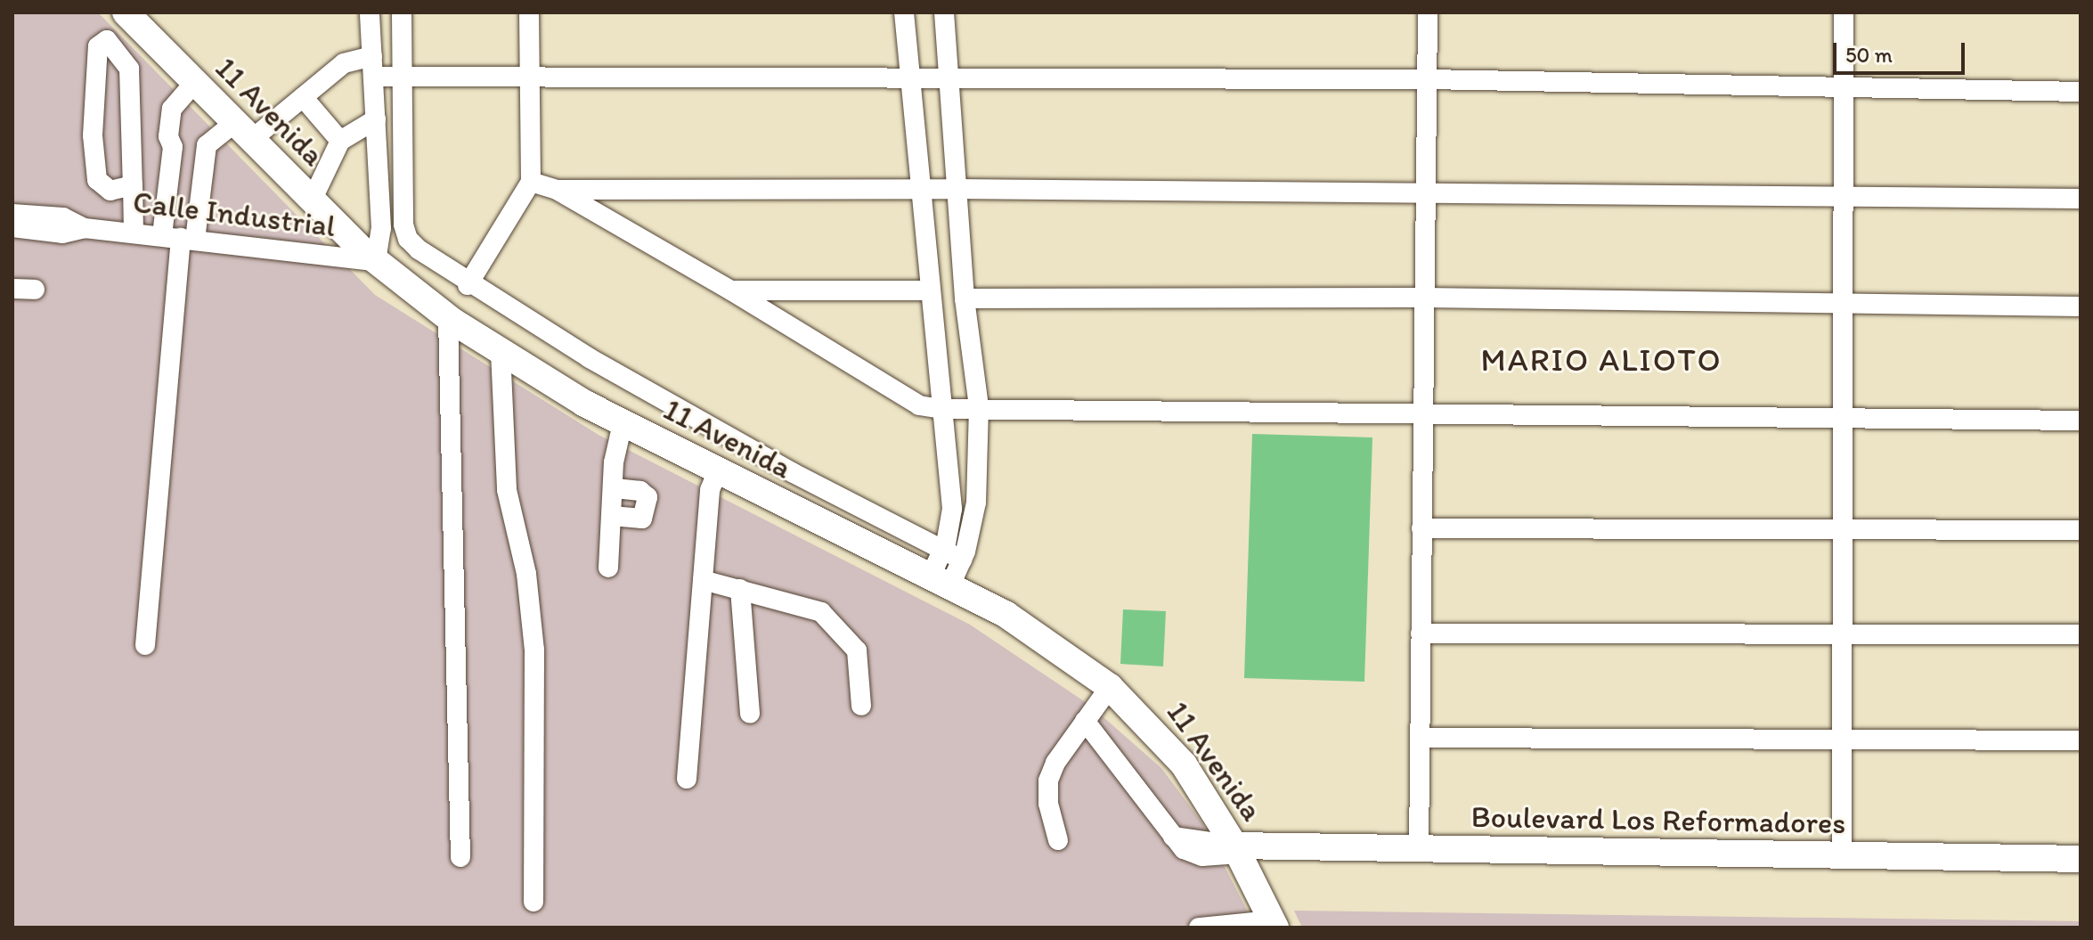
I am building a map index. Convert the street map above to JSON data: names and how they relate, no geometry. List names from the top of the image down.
{
  "streets": {
    "main road": ["11 Avenida", "Boulevard Los Reformadores"],
    "street": ["Calle Industrial"]
  },
  "crossings": [
    ["11 Avenida", "Calle Industrial"],
    ["11 Avenida", "Boulevard Los Reformadores"]
  ],
  "districts": ["MARIO ALIOTO"],
  "scale_bar": "50 m"
}
